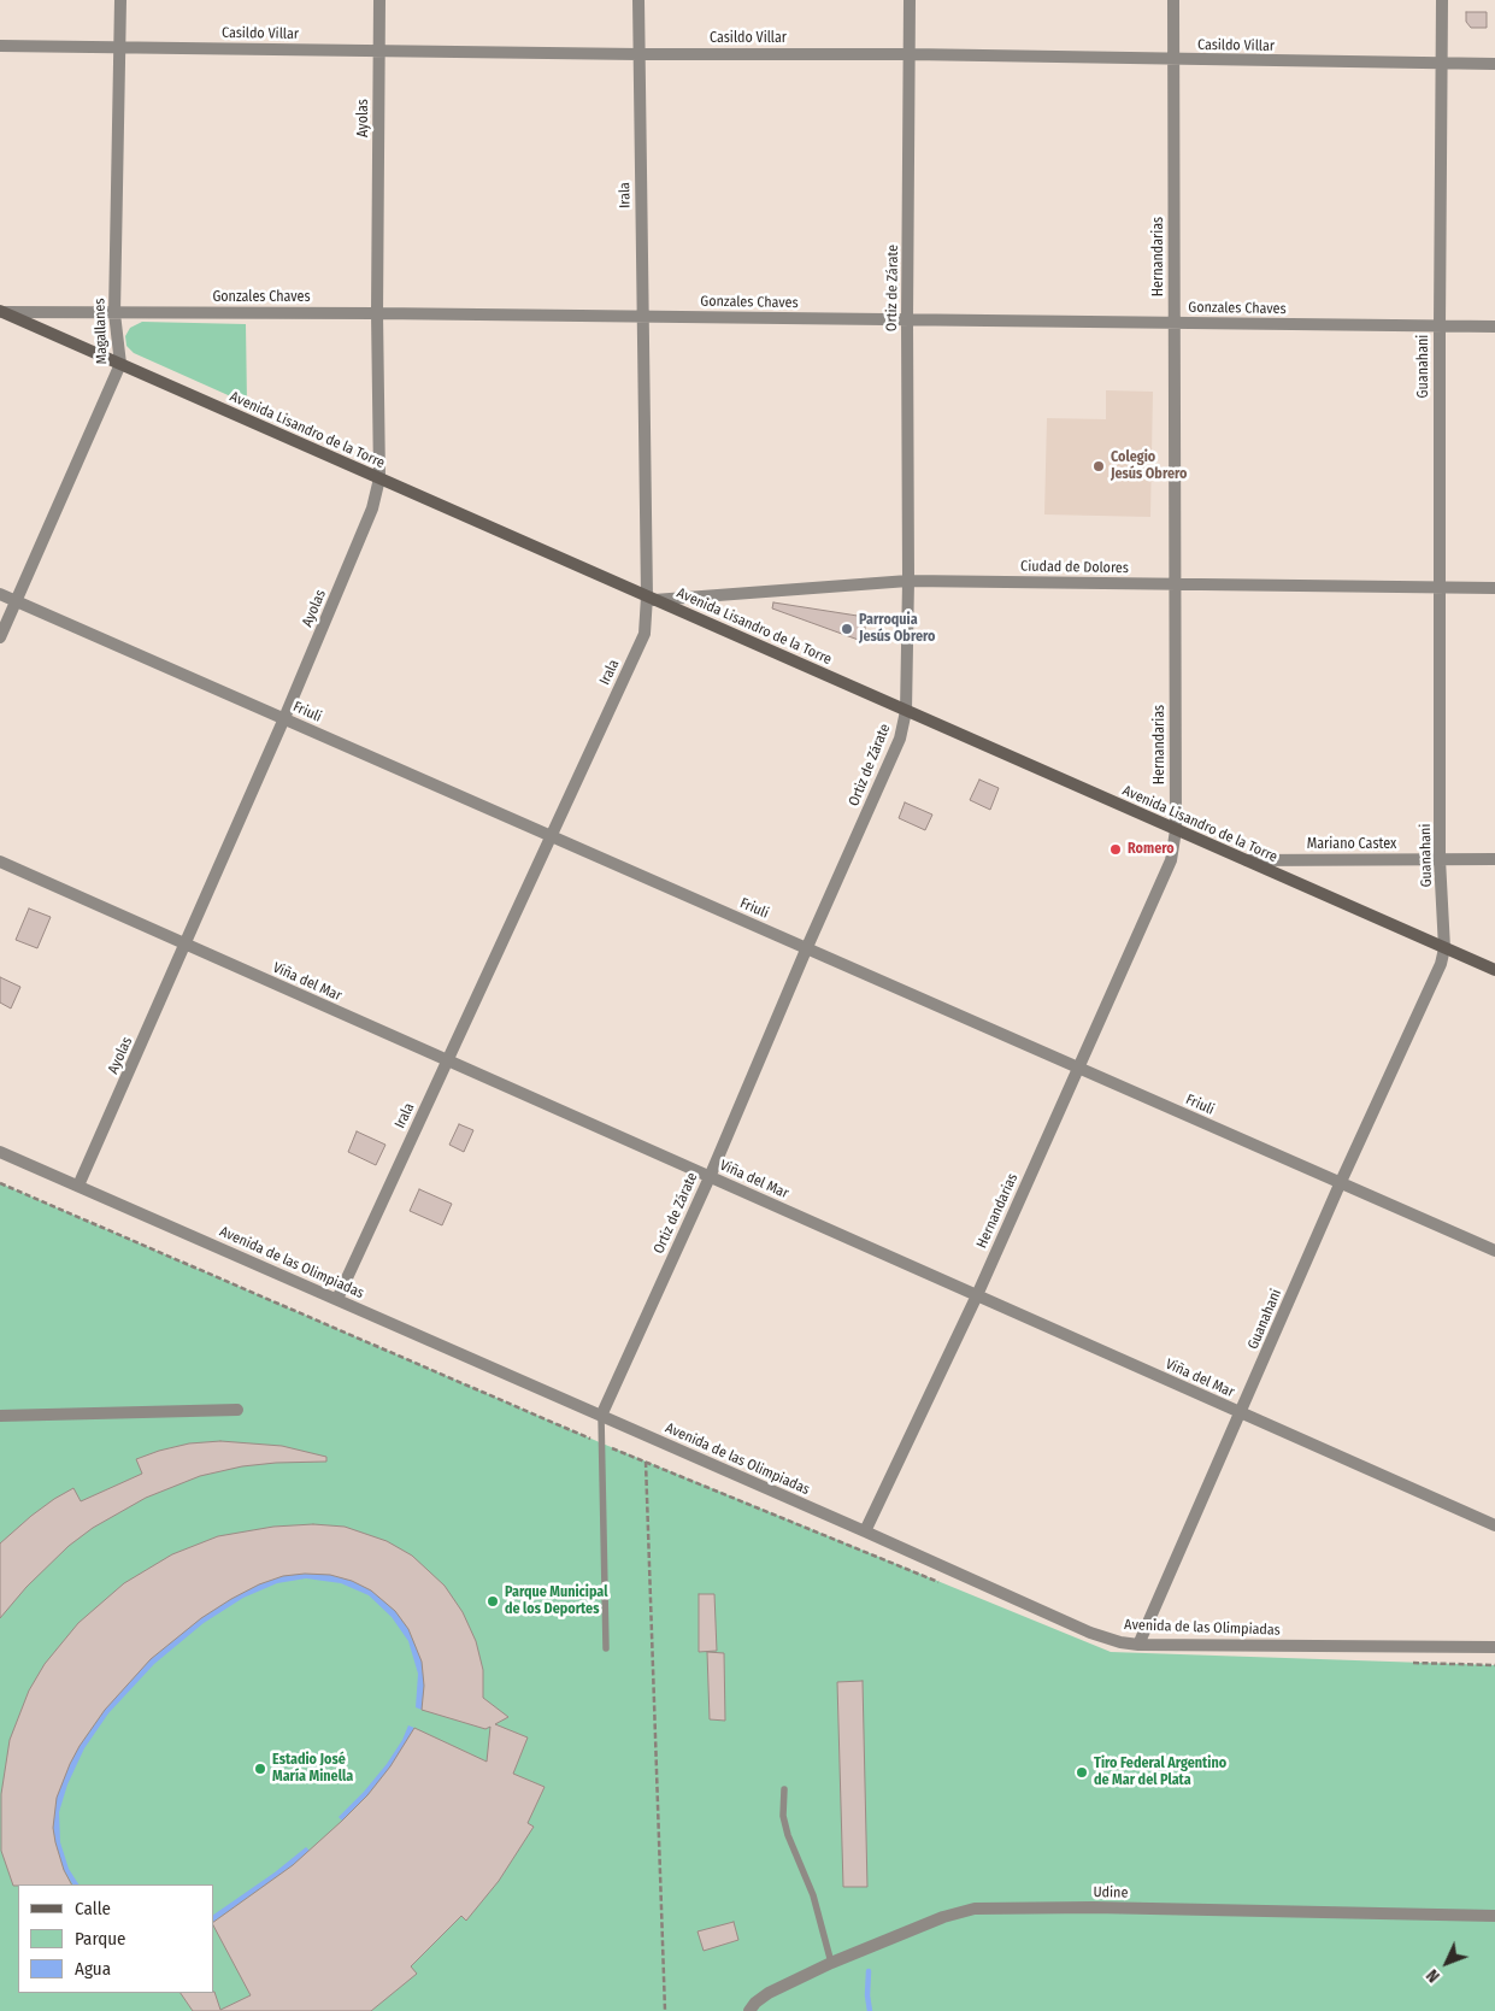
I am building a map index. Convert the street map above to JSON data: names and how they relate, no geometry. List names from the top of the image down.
{
  "streets": {
    "street": [
      "Casildo Villar",
      "Ayolas",
      "Irala",
      "Hernandarias",
      "Ortiz de Zárate",
      "Gonzales Chaves",
      "Magallanes",
      "Guanahani",
      "Avenida Lisandro de la Torre",
      "Ciudad de Dolores",
      "Friuli",
      "Mariano Castex",
      "Viña del Mar",
      "Avenida de las Olimpiadas",
      "Udine"
    ]
  },
  "crossings": [
    ["Casildo Villar", "Ayolas"],
    ["Casildo Villar", "Irala"],
    ["Casildo Villar", "Hernandarias"],
    ["Casildo Villar", "Ortiz de Zárate"],
    ["Casildo Villar", "Magallanes"],
    ["Casildo Villar", "Guanahani"],
    ["Ayolas", "Gonzales Chaves"],
    ["Ayolas", "Avenida Lisandro de la Torre"],
    ["Ayolas", "Friuli"],
    ["Ayolas", "Viña del Mar"],
    ["Ayolas", "Avenida de las Olimpiadas"],
    ["Irala", "Gonzales Chaves"],
    ["Irala", "Avenida Lisandro de la Torre"],
    ["Irala", "Ciudad de Dolores"],
    ["Irala", "Friuli"],
    ["Irala", "Viña del Mar"],
    ["Irala", "Avenida de las Olimpiadas"],
    ["Hernandarias", "Gonzales Chaves"],
    ["Hernandarias", "Avenida Lisandro de la Torre"],
    ["Hernandarias", "Ciudad de Dolores"],
    ["Hernandarias", "Friuli"],
    ["Hernandarias", "Viña del Mar"],
    ["Hernandarias", "Avenida de las Olimpiadas"],
    ["Ortiz de Zárate", "Gonzales Chaves"],
    ["Ortiz de Zárate", "Avenida Lisandro de la Torre"],
    ["Ortiz de Zárate", "Ciudad de Dolores"],
    ["Ortiz de Zárate", "Friuli"],
    ["Ortiz de Zárate", "Viña del Mar"],
    ["Ortiz de Zárate", "Avenida de las Olimpiadas"],
    ["Gonzales Chaves", "Magallanes"],
    ["Gonzales Chaves", "Guanahani"],
    ["Gonzales Chaves", "Avenida Lisandro de la Torre"],
    ["Magallanes", "Avenida Lisandro de la Torre"],
    ["Magallanes", "Friuli"],
    ["Guanahani", "Avenida Lisandro de la Torre"],
    ["Guanahani", "Ciudad de Dolores"],
    ["Guanahani", "Friuli"],
    ["Guanahani", "Mariano Castex"],
    ["Guanahani", "Viña del Mar"],
    ["Guanahani", "Avenida de las Olimpiadas"],
    ["Avenida Lisandro de la Torre", "Ciudad de Dolores"],
    ["Avenida Lisandro de la Torre", "Mariano Castex"]
  ],
  "places": [
    "Colegio Jesús Obrero",
    "Parroquia Jesús Obrero",
    "Romero",
    "Parque Municipal de los Deportes",
    "Estadio José María Minella",
    "Tiro Federal Argentino de Mar del Plata"
  ],
  "legend": ["Calle", "Parque", "Agua"],
  "north": "bottom left"
}
